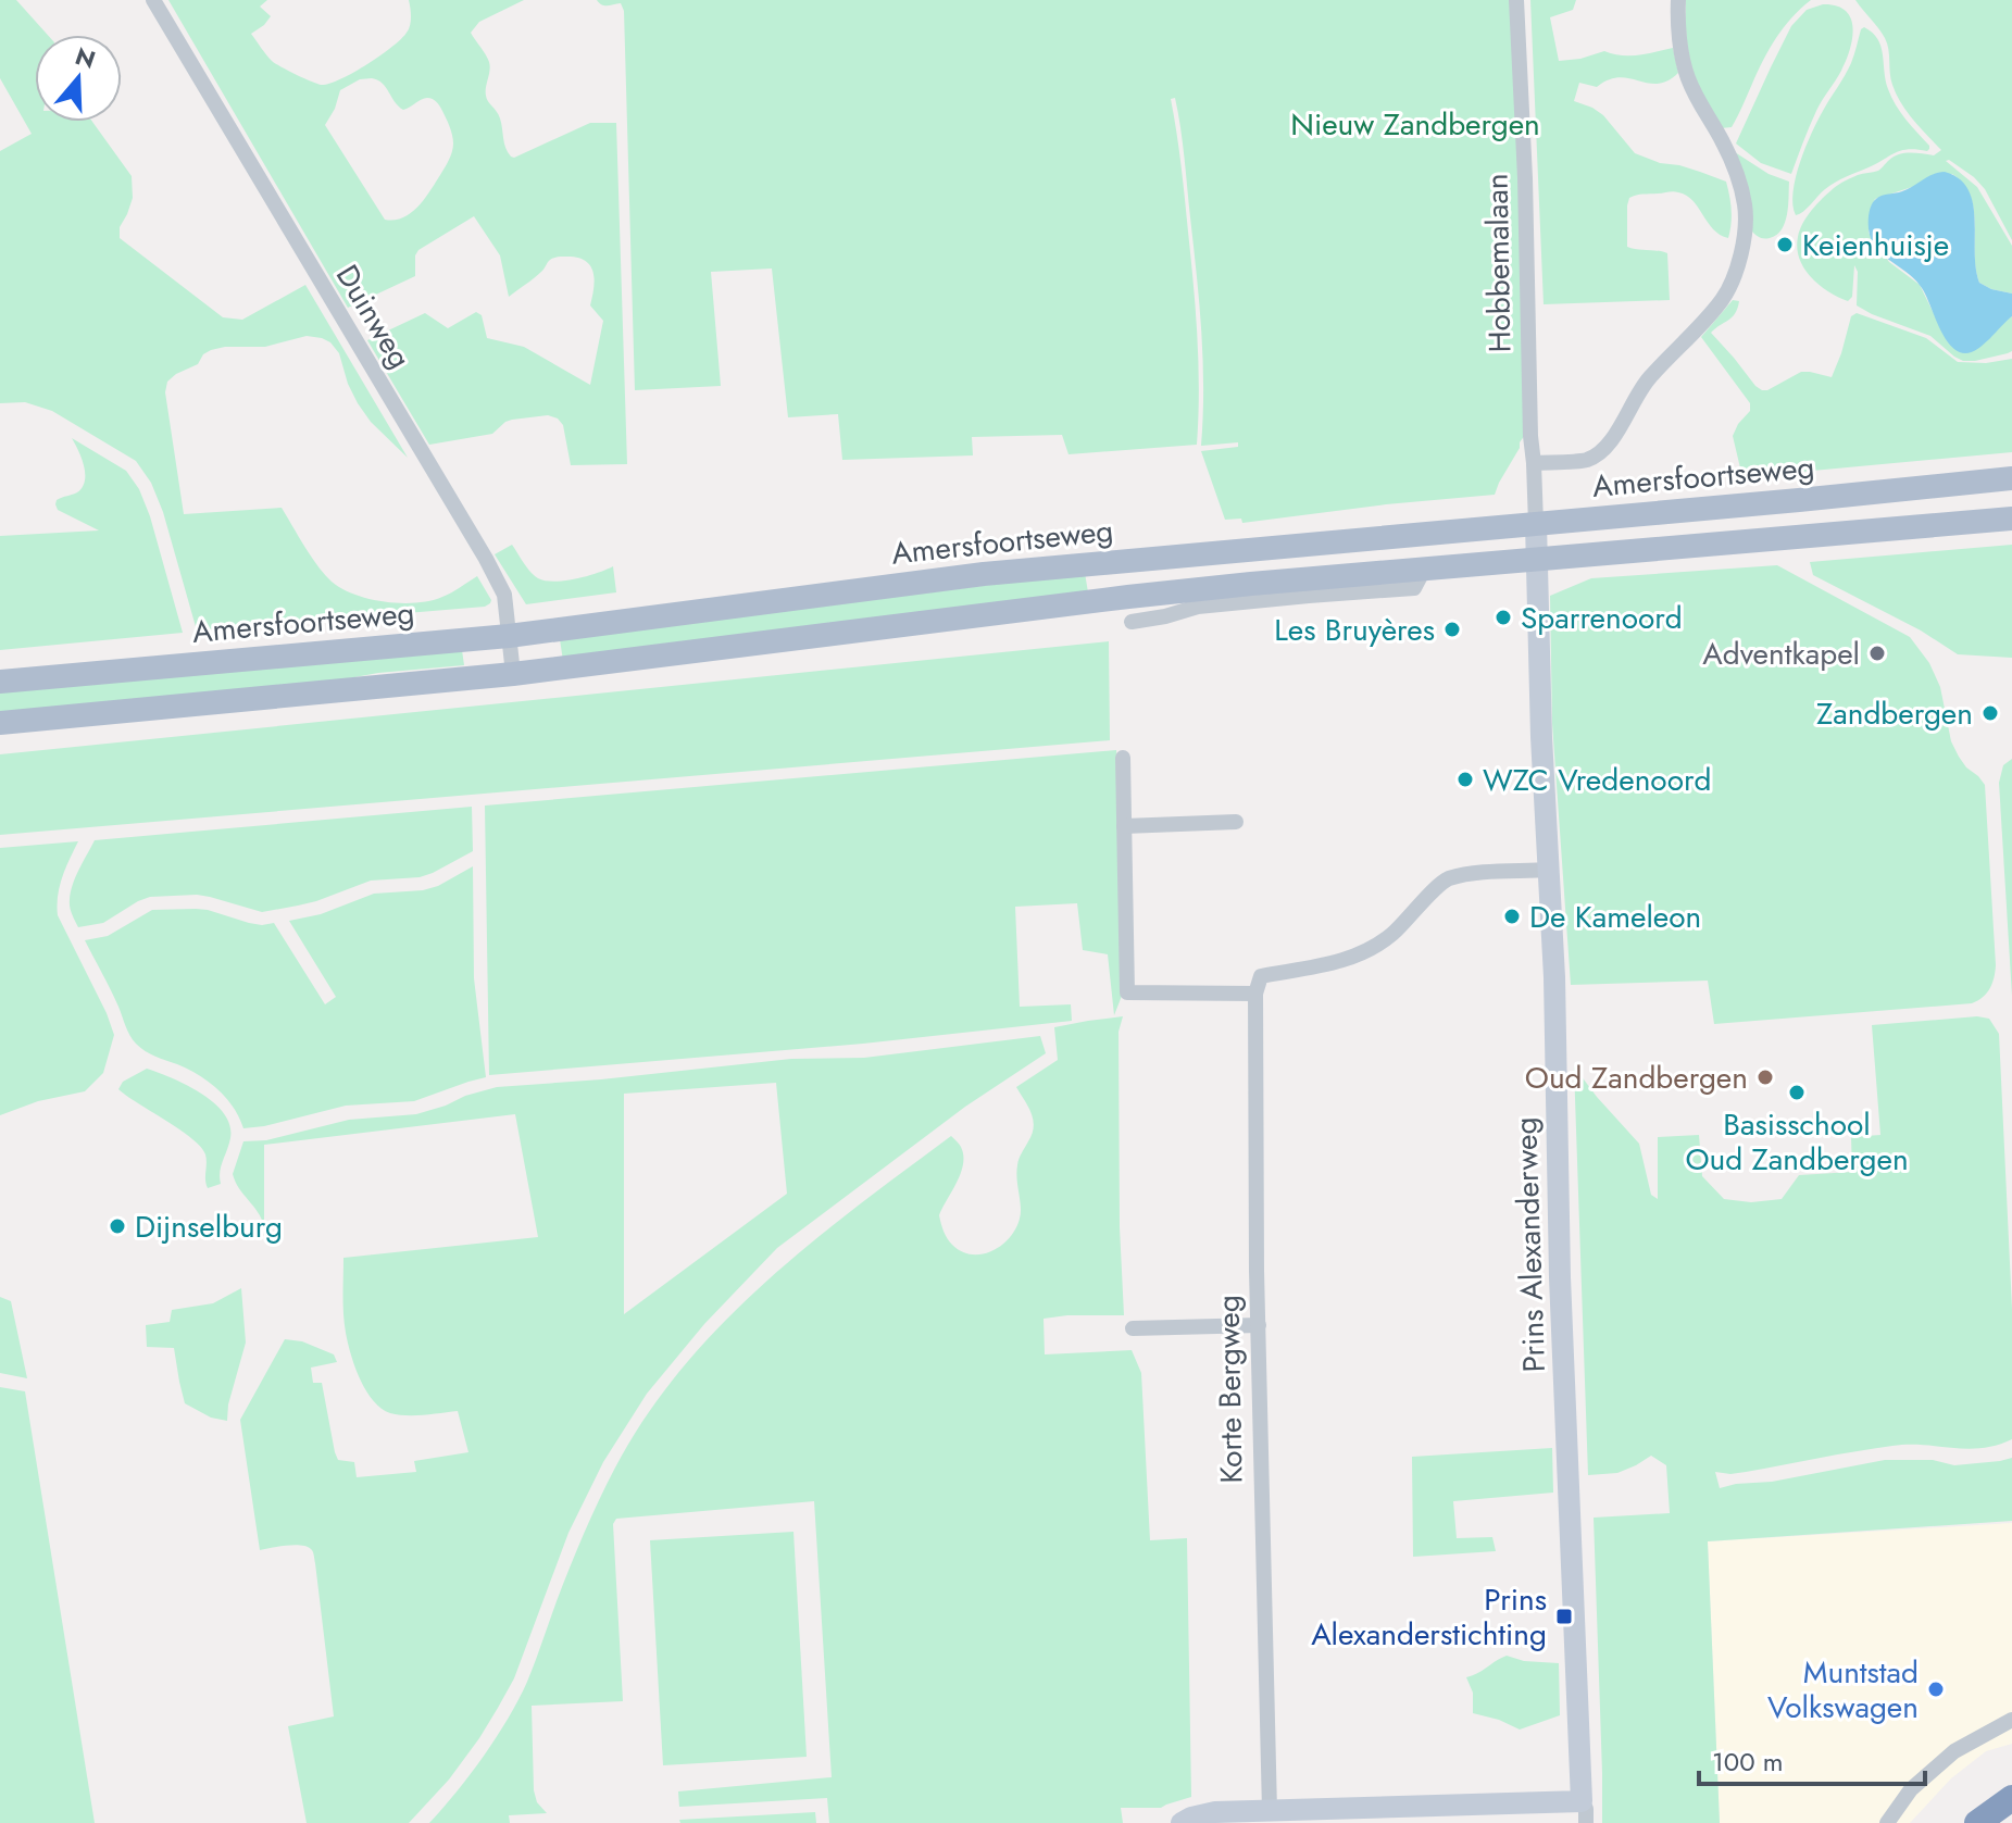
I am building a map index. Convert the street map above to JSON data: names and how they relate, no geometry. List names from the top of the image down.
{
  "streets": {
    "main road": ["Amersfoortseweg"],
    "street": [
      "Hobbemalaan",
      "Duinweg",
      "Prins Alexanderweg",
      "Korte Bergweg"
    ]
  },
  "crossings": [
    ["Hobbemalaan", "Amersfoortseweg"],
    ["Hobbemalaan", "Prins Alexanderweg"],
    ["Duinweg", "Amersfoortseweg"],
    ["Amersfoortseweg", "Prins Alexanderweg"]
  ],
  "parks": ["Nieuw Zandbergen"],
  "places": {
    "other": [
      "Keienhuisje",
      "Sparrenoord",
      "Les Bruyères",
      "Adventkapel",
      "Zandbergen",
      "WZC Vredenoord",
      "De Kameleon",
      "Oud Zandbergen",
      "Basisschool Oud Zandbergen",
      "Dijnselburg",
      "Muntstad Volkswagen"
    ],
    "transit": ["Prins Alexanderstichting"]
  },
  "scale_bar": "100 m",
  "north": "top"
}
